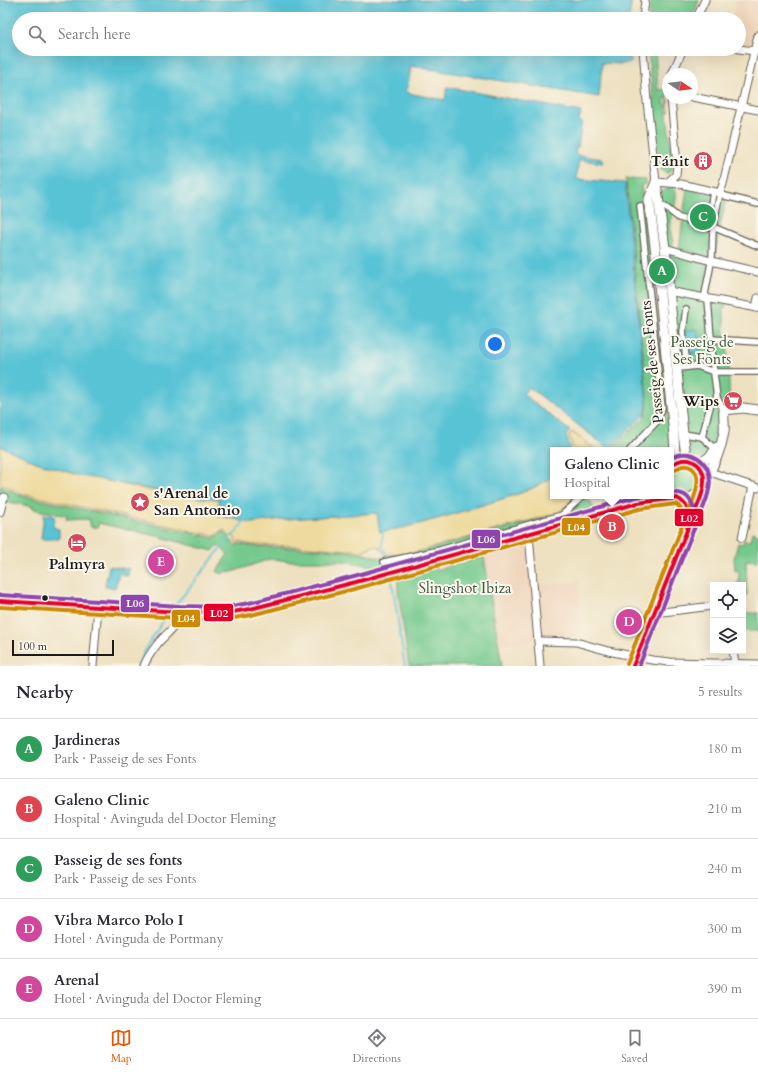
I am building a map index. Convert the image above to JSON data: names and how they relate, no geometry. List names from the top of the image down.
{
  "streets": {
    "street": ["Passeig de ses Fonts"]
  },
  "parks": ["Passeig de Ses Fonts", "Slingshot Ibiza"],
  "places": {
    "building": ["Tánit"],
    "supermarket": ["Wips"],
    "place": ["s'Arenal de San Antonio"],
    "hotel": ["Palmyra"]
  },
  "lines": ["transit line L06", "transit line L02", "transit line L04"],
  "scale_bar": "100 m",
  "north": "right",
  "page": {
    "search": "Search here",
    "pins": [
      "C",
      "A",
      "B",
      "E",
      "D"
    ],
    "popup": ["Galeno Clinic", "Hospital"],
    "scale": "100 m",
    "heading": ["Nearby", "5 results"],
    "list": [
      {
        "mark": "A",
        "name": "Jardineras",
        "note": "Park · Passeig de ses Fonts",
        "value": "180 m"
      },
      {
        "mark": "B",
        "name": "Galeno Clinic",
        "note": "Hospital · Avinguda del Doctor Fleming",
        "value": "210 m"
      },
      {
        "mark": "C",
        "name": "Passeig de ses fonts",
        "note": "Park · Passeig de ses Fonts",
        "value": "240 m"
      },
      {
        "mark": "D",
        "name": "Vibra Marco Polo I",
        "note": "Hotel · Avinguda de Portmany",
        "value": "300 m"
      },
      {
        "mark": "E",
        "name": "Arenal",
        "note": "Hotel · Avinguda del Doctor Fleming",
        "value": "390 m"
      }
    ],
    "nav": ["Map", "Directions", "Saved"]
  }
}
